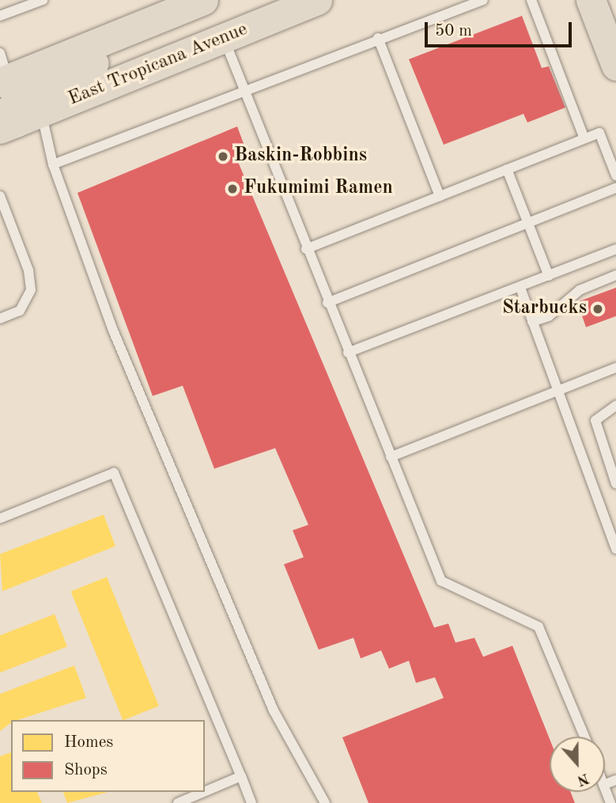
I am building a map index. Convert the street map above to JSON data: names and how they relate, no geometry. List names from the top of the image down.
{
  "streets": {
    "main road": ["East Tropicana Avenue"]
  },
  "places": ["Baskin-Robbins", "Fukumimi Ramen", "Starbucks"],
  "legend": ["Homes", "Shops"],
  "scale_bar": "50 m",
  "north": "bottom"
}
